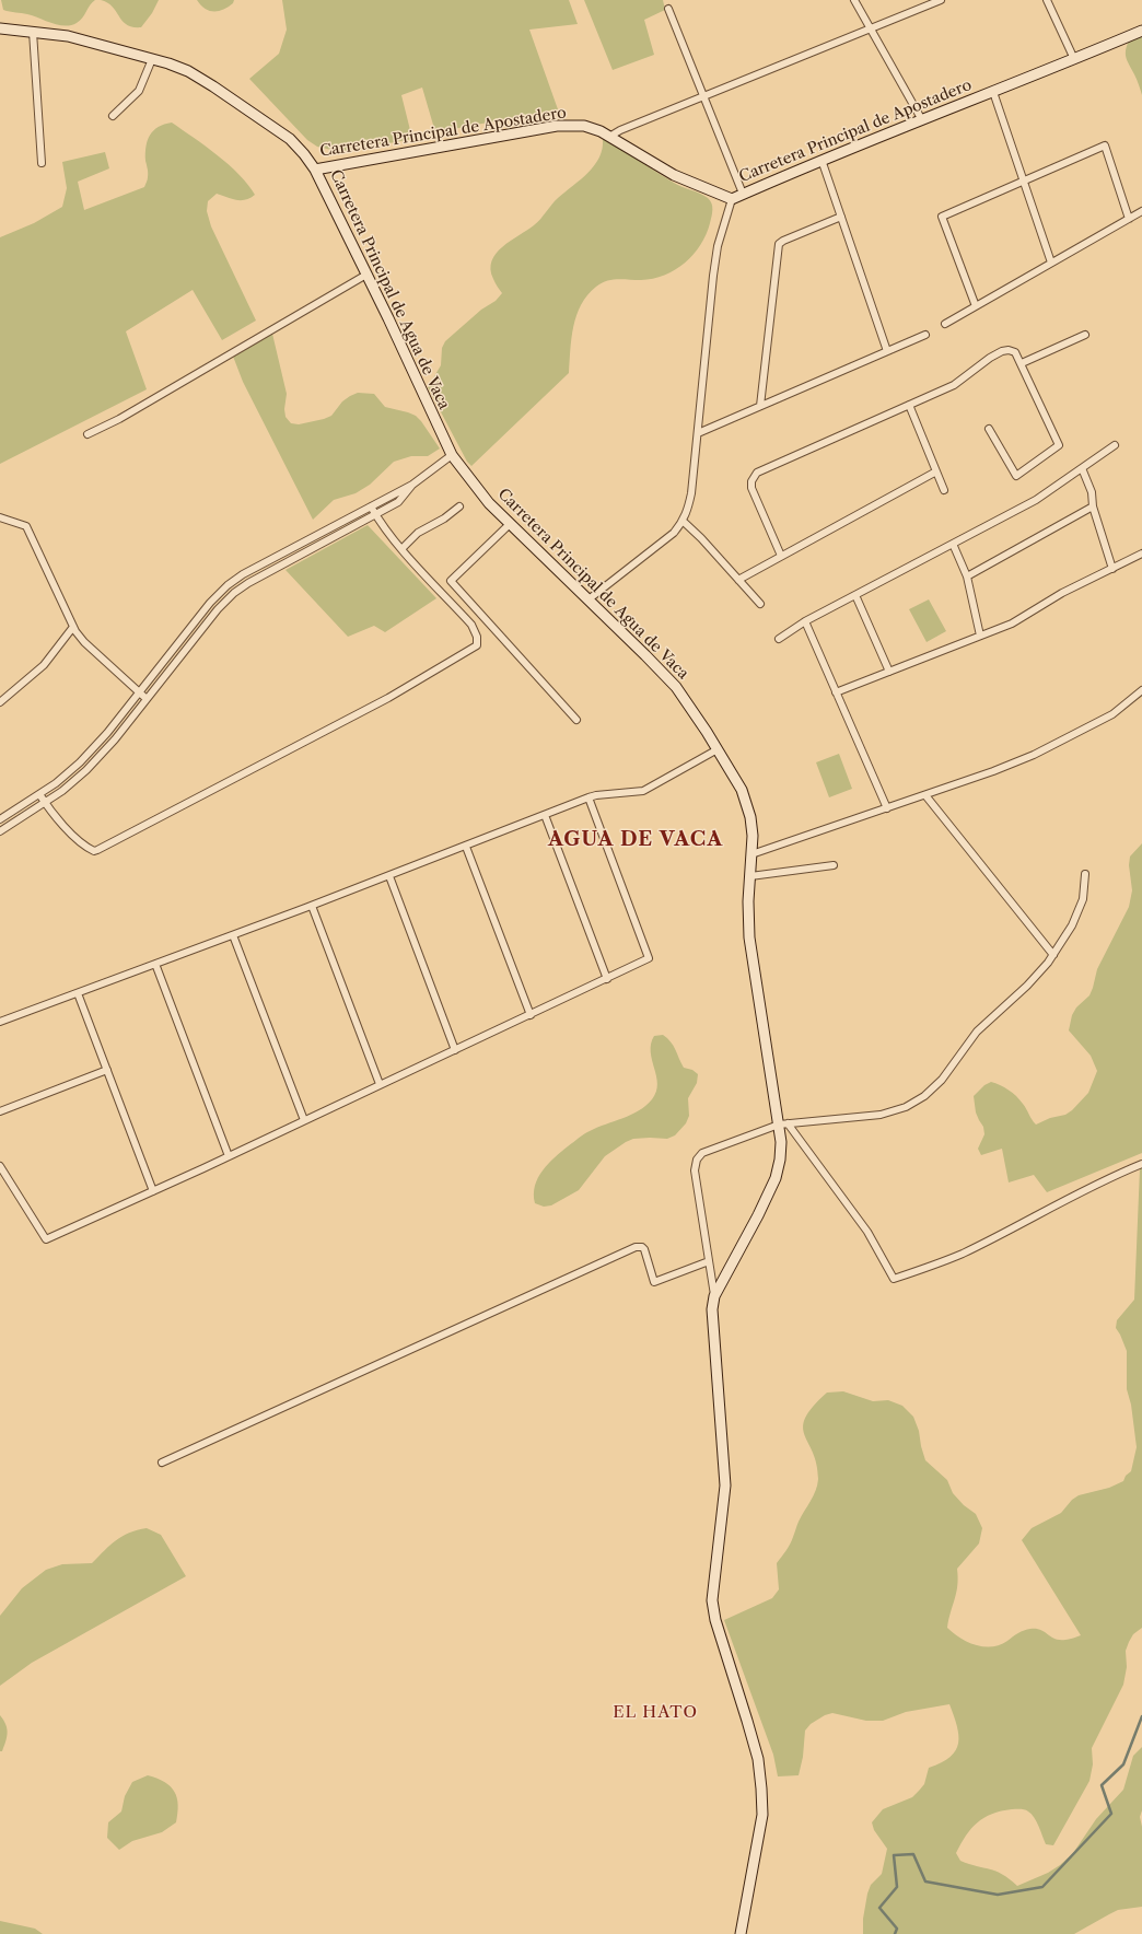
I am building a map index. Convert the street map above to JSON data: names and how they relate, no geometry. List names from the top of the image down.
{
  "streets": {
    "street": ["Carretera Principal de Apostadero", "Carretera Principal de Agua de Vaca"]
  },
  "crossings": [
    ["Carretera Principal de Apostadero", "Carretera Principal de Agua de Vaca"]
  ],
  "districts": ["AGUA DE VACA", "EL HATO"]
}
